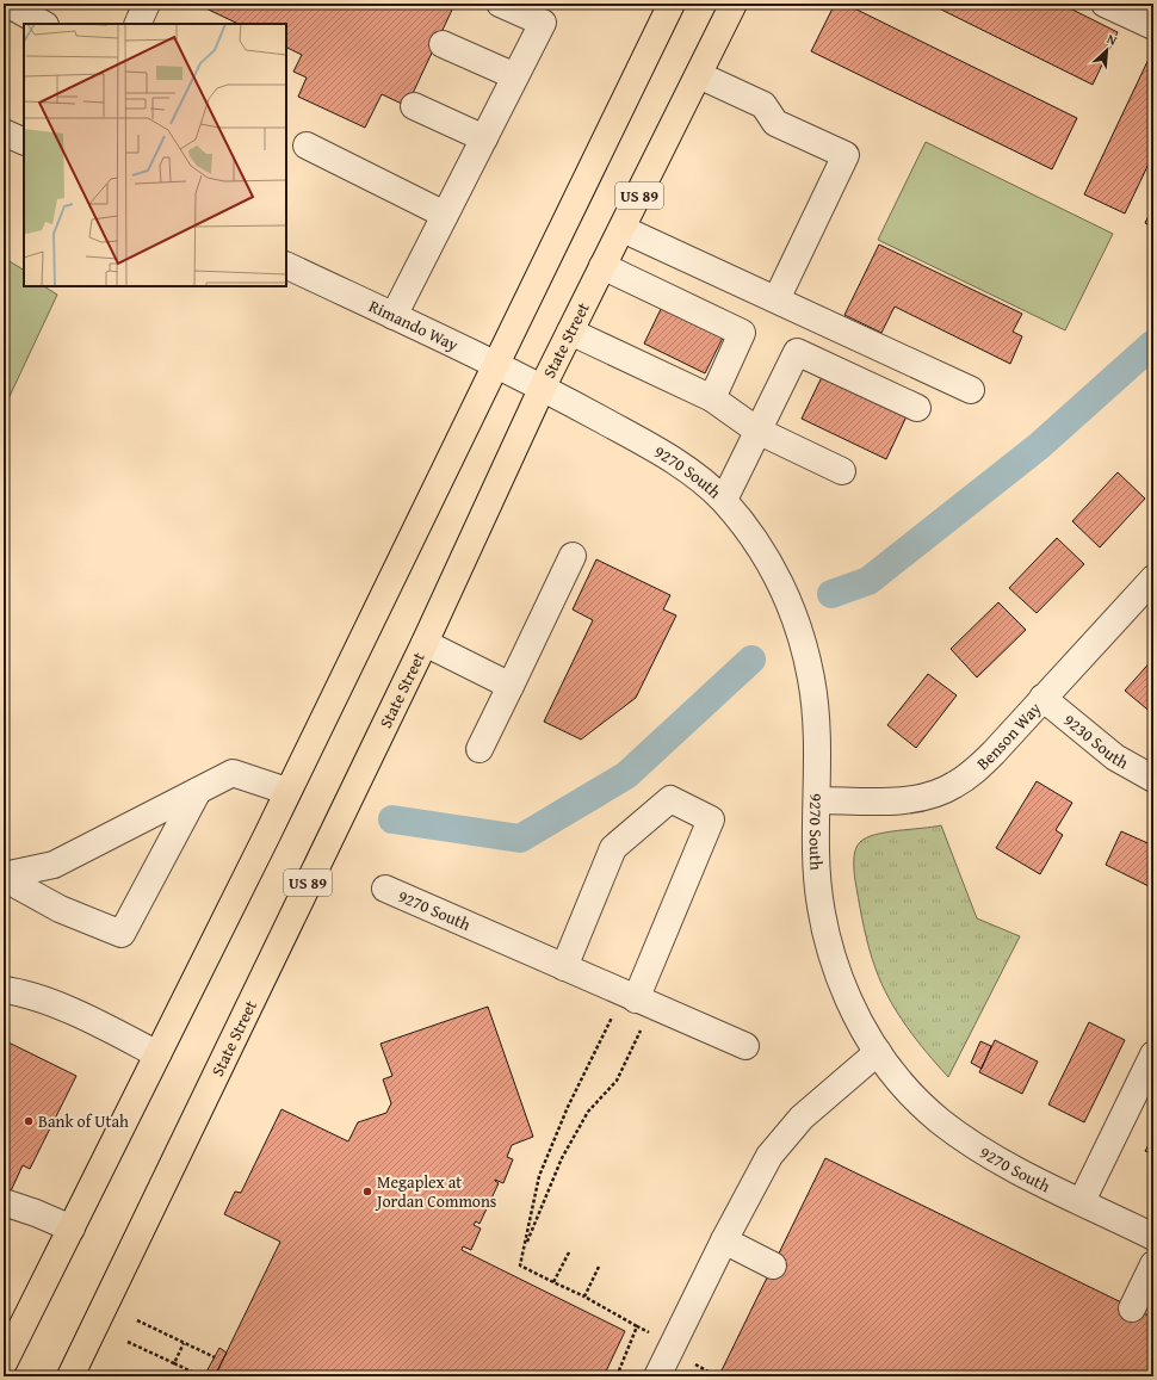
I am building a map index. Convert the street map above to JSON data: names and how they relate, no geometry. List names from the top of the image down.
{
  "streets": {
    "main road": ["US 89", "State Street"],
    "street": [
      "Rimando Way",
      "9270 South",
      "Benson Way",
      "9230 South"
    ]
  },
  "crossings": [
    ["Rimando Way", "State Street"],
    ["Rimando Way", "9270 South"],
    ["State Street", "9270 South"],
    ["9270 South", "Benson Way"],
    ["Benson Way", "9230 South"]
  ],
  "places": ["Bank of Utah", "Megaplex at Jordan Commons"],
  "north": "top right"
}
